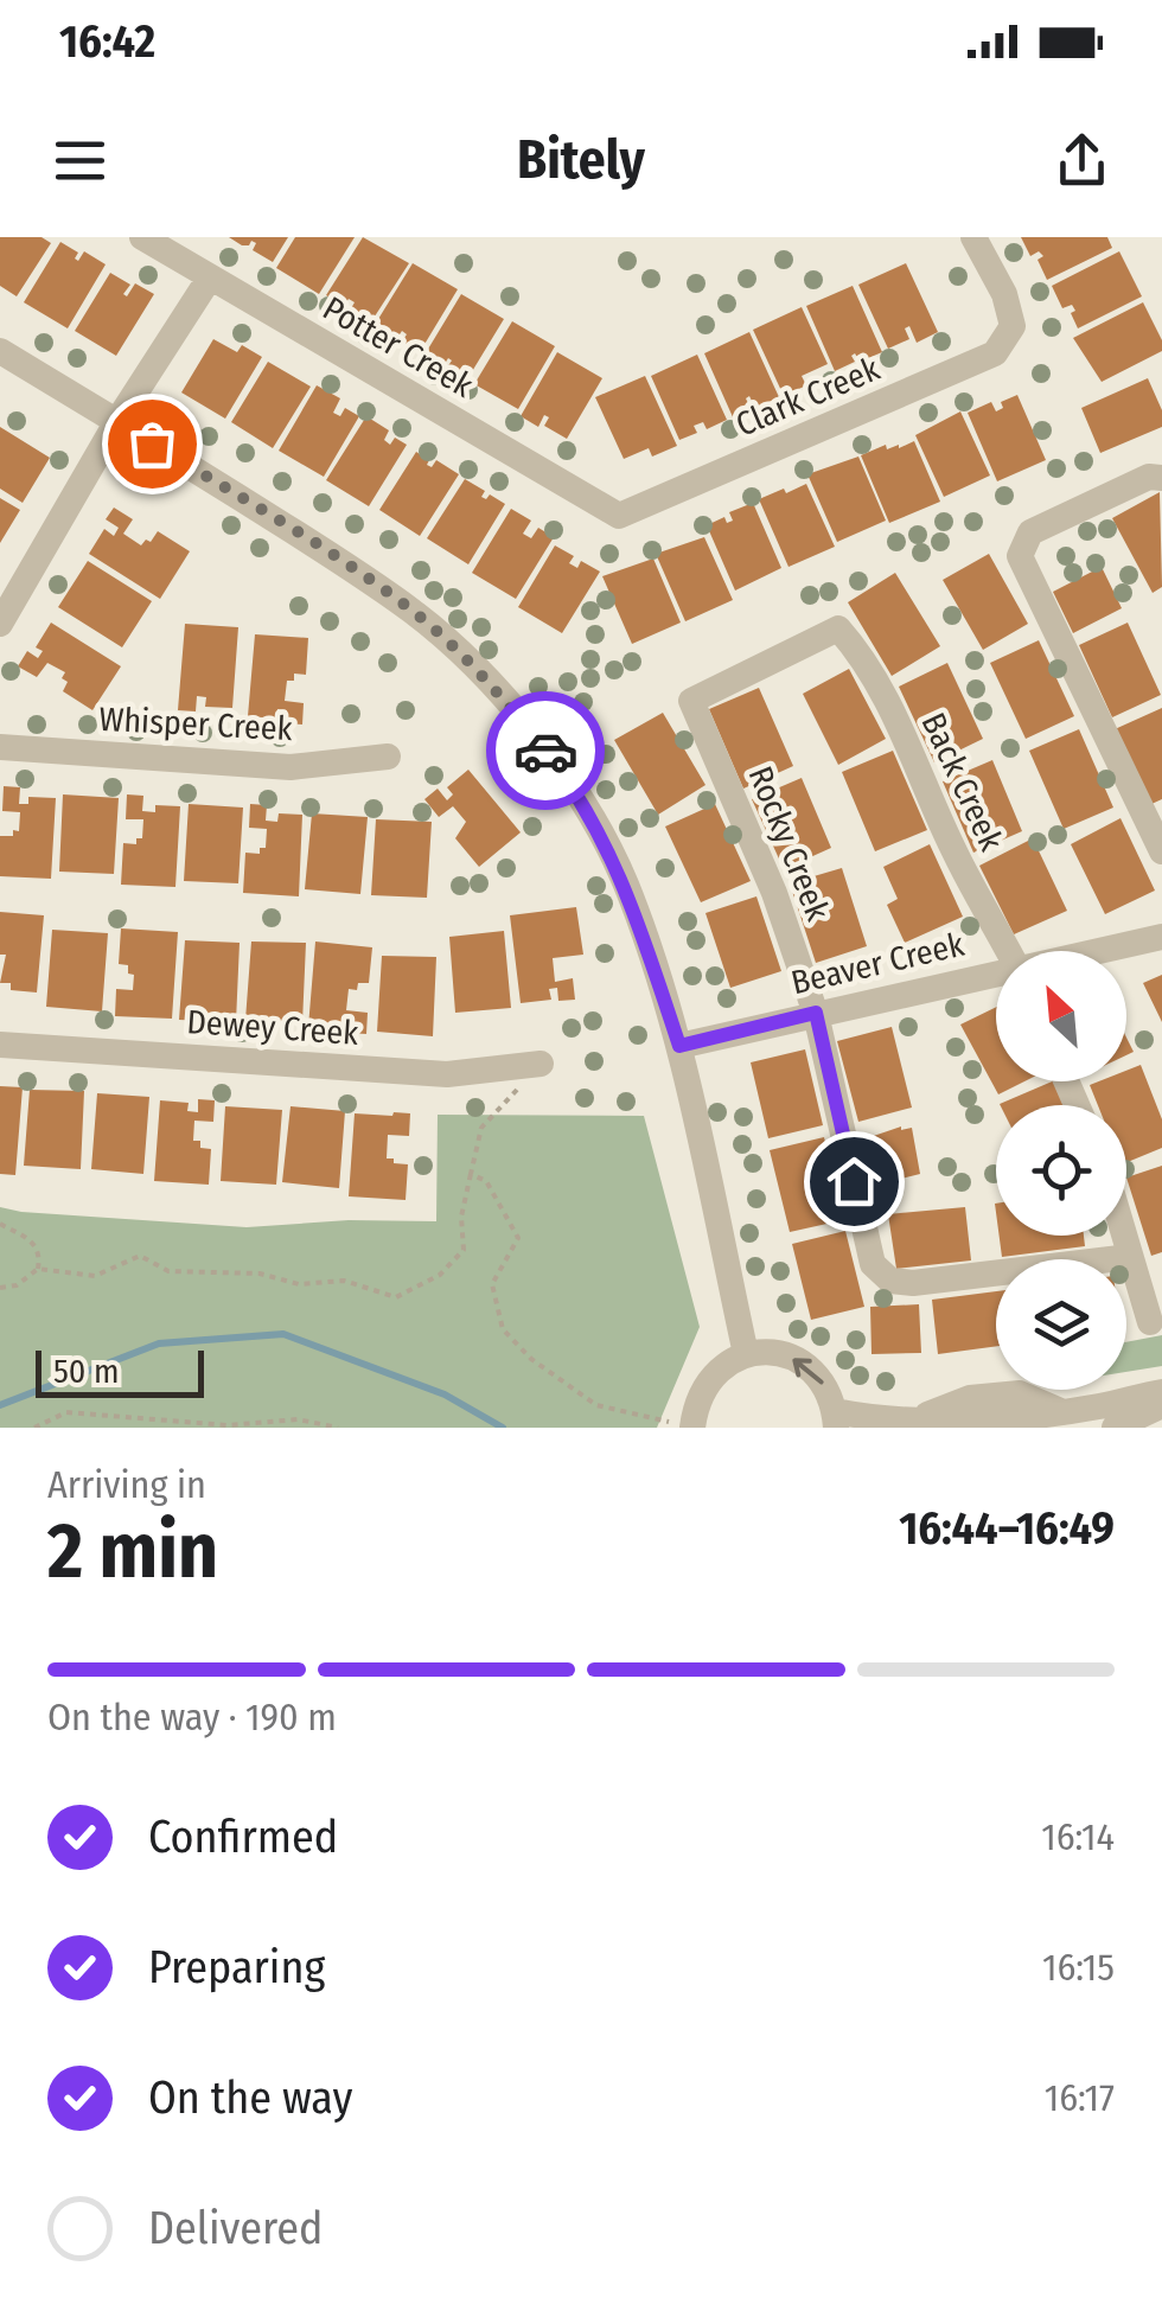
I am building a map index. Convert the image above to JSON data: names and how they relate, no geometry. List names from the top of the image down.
{
  "streets": {
    "street": [
      "Potter Creek",
      "Clark Creek",
      "Whisper Creek",
      "Back Creek",
      "Rocky Creek",
      "Beaver Creek",
      "Dewey Creek"
    ]
  },
  "crossings": [
    ["Potter Creek", "Clark Creek"],
    ["Back Creek", "Rocky Creek"],
    ["Rocky Creek", "Beaver Creek"]
  ],
  "scale_bar": "50 m",
  "north": "top left",
  "page": {
    "status": "16:42",
    "header": "Bitely",
    "scale": "50 m",
    "heading": ["2 min", "Arriving in", "16:44–16:49"],
    "bar": "On the way · 190 m",
    "list": [
      ["Confirmed", "16:14"],
      ["Preparing", "16:15"],
      ["On the way", "16:17"],
      "Delivered"
    ]
  }
}
